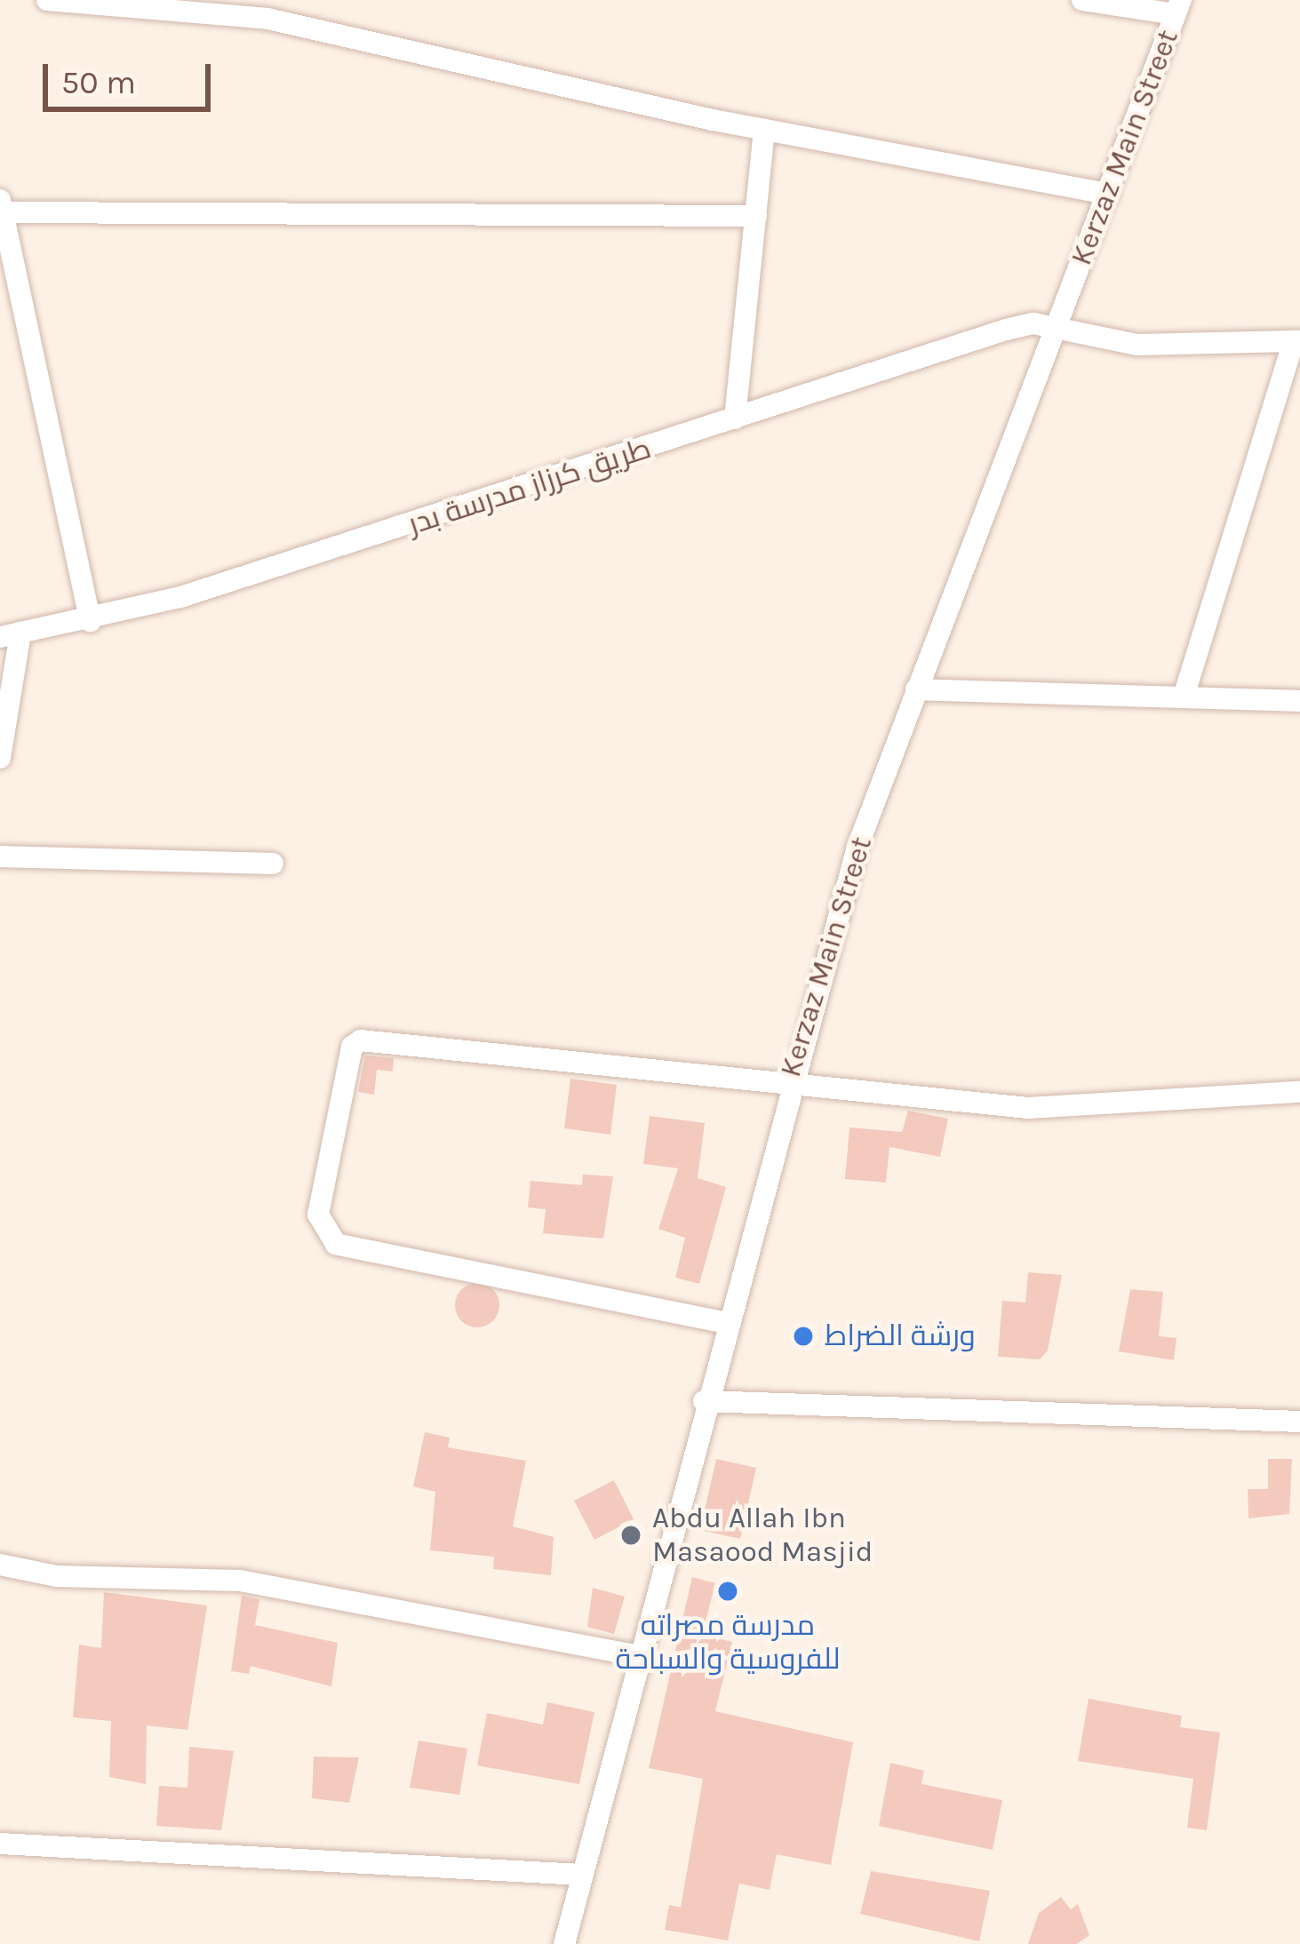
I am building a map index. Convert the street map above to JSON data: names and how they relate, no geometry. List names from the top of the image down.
{
  "streets": {
    "street": ["Kerzaz Main Street", "طريق كرزاز مدرسة بدر"]
  },
  "crossings": [
    ["Kerzaz Main Street", "طريق كرزاز مدرسة بدر"]
  ],
  "places": ["ورشة الضراط", "Abdu Allah Ibn Masaood Masjid", "مدرسة مصراته للفروسية والسباحة"],
  "scale_bar": "50 m"
}
